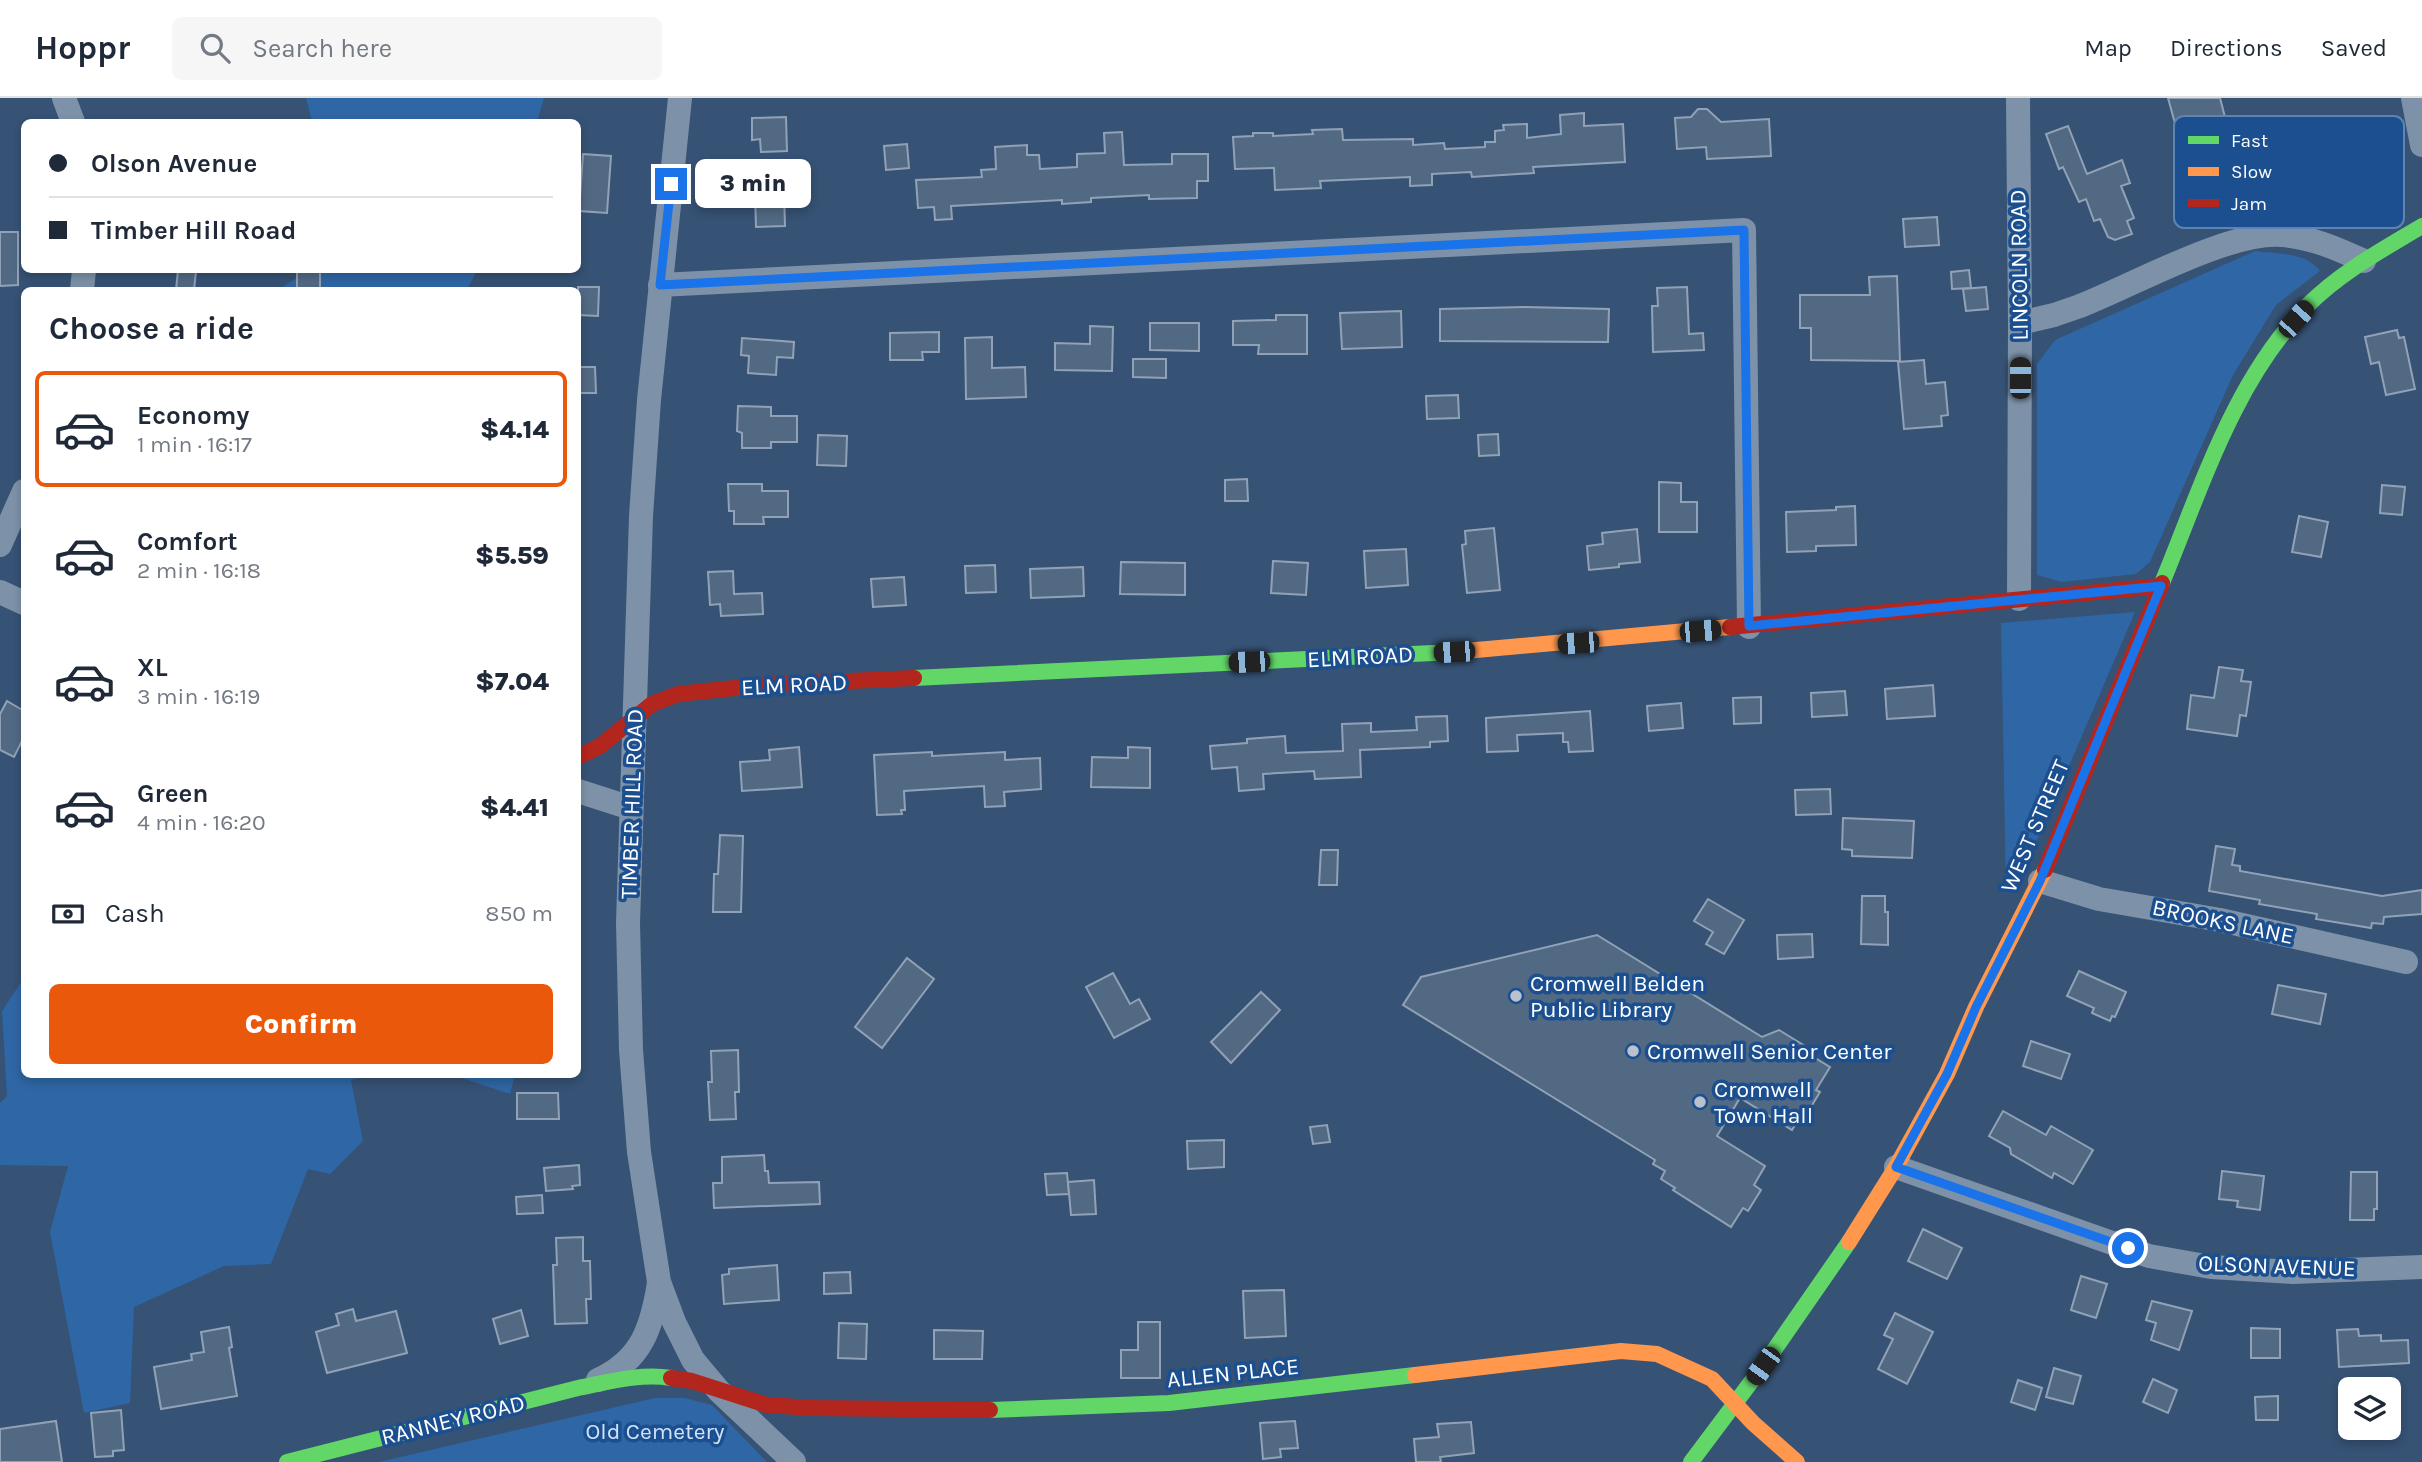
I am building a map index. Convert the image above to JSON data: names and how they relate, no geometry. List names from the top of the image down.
{
  "streets": {
    "street": [
      "LINCOLN ROAD",
      "ELM ROAD",
      "TIMBER HILL ROAD",
      "WEST STREET",
      "BROOKS LANE",
      "OLSON AVENUE",
      "ALLEN PLACE",
      "RANNEY ROAD"
    ]
  },
  "crossings": [
    ["LINCOLN ROAD", "ELM ROAD"],
    ["ELM ROAD", "TIMBER HILL ROAD"],
    ["ELM ROAD", "WEST STREET"],
    ["TIMBER HILL ROAD", "ALLEN PLACE"],
    ["TIMBER HILL ROAD", "RANNEY ROAD"],
    ["WEST STREET", "BROOKS LANE"],
    ["WEST STREET", "OLSON AVENUE"],
    ["WEST STREET", "ALLEN PLACE"],
    ["ALLEN PLACE", "RANNEY ROAD"]
  ],
  "parks": ["Old Cemetery"],
  "places": ["Cromwell Belden Public Library", "Cromwell Senior Center", "Cromwell Town Hall"],
  "legend": ["Fast", "Slow", "Jam"],
  "page": {
    "header": "Hoppr",
    "search": "Search here",
    "nav": ["Map", "Directions", "Saved"],
    "banner": ["Olson Avenue", "Timber Hill Road"],
    "bubble": "3 min",
    "heading": "Choose a ride",
    "list": [
      {
        "name": "Economy",
        "note": "1 min · 16:17",
        "value": "$4.14"
      },
      {
        "name": "Comfort",
        "note": "2 min · 16:18",
        "value": "$5.59"
      },
      {
        "name": "XL",
        "note": "3 min · 16:19",
        "value": "$7.04"
      },
      {
        "name": "Green",
        "note": "4 min · 16:20",
        "value": "$4.41"
      }
    ],
    "pay": ["Cash", "850 m"],
    "buttons": "Confirm"
  }
}
